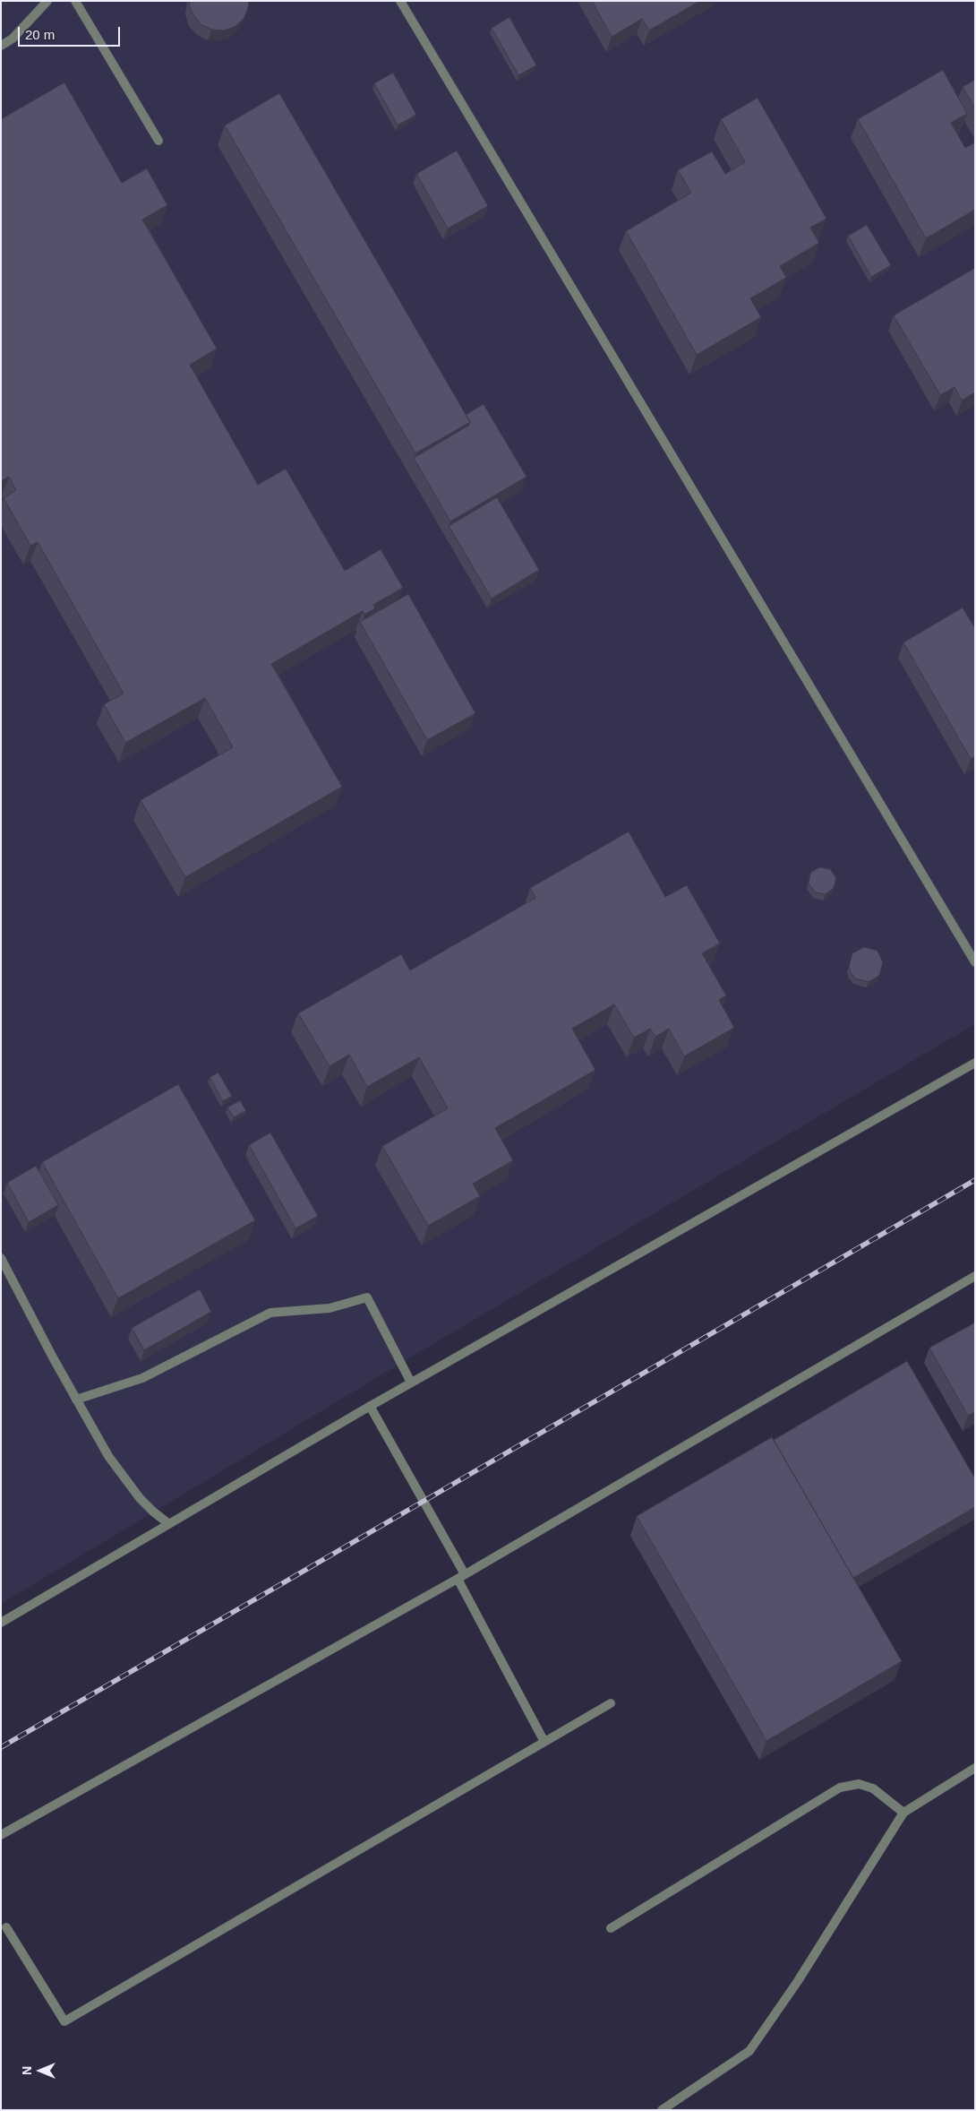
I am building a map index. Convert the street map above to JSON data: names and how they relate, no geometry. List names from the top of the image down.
{
  "scale_bar": "20 m",
  "north": "left"
}
